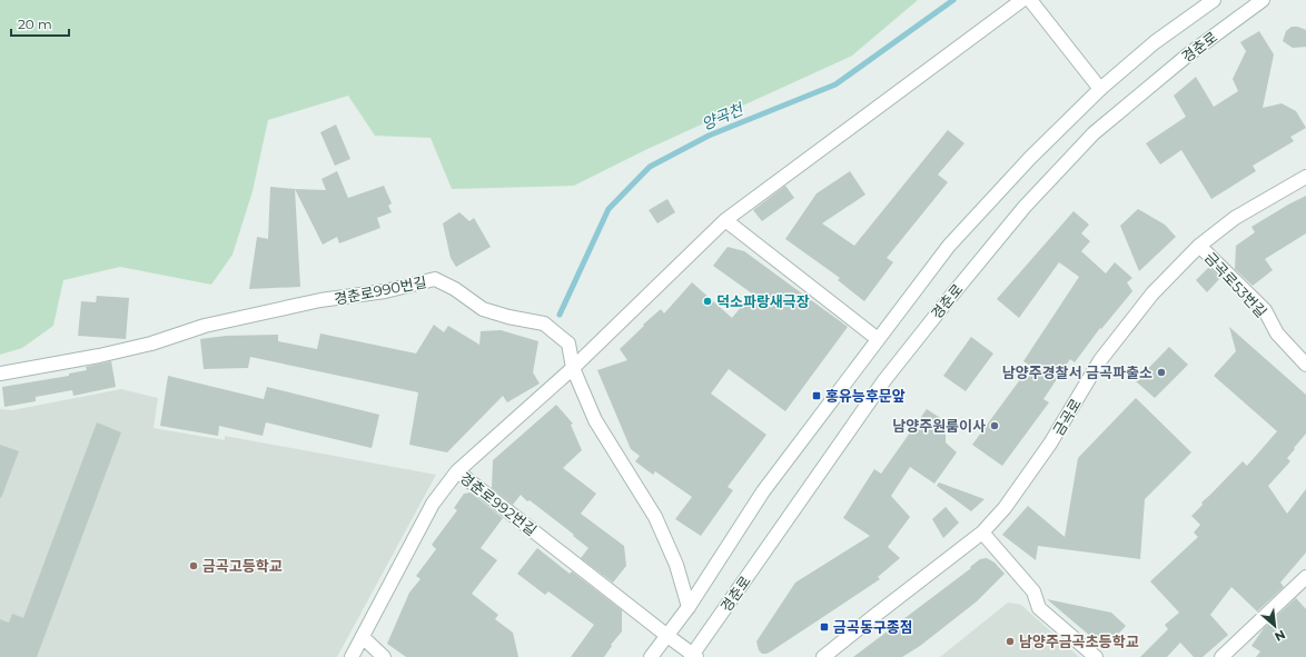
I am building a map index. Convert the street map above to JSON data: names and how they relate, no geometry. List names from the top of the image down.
{
  "streets": {
    "street": [
      "경춘로",
      "금곡로53번길",
      "경춘로990번길",
      "금곡로",
      "경춘로992번길"
    ]
  },
  "crossings": [
    ["경춘로", "경춘로990번길"],
    ["경춘로", "경춘로992번길"],
    ["금곡로53번길", "금곡로"]
  ],
  "water": ["양곡천"],
  "places": {
    "other": [
      "덕소파랑새극장",
      "남양주경찰서 금곡파출소",
      "남양주원룸이사",
      "금곡고등학교",
      "남양주금곡초등학교"
    ],
    "transit": ["홍유능후문앞", "금곡동구종점"]
  },
  "scale_bar": "20 m",
  "north": "bottom right"
}
